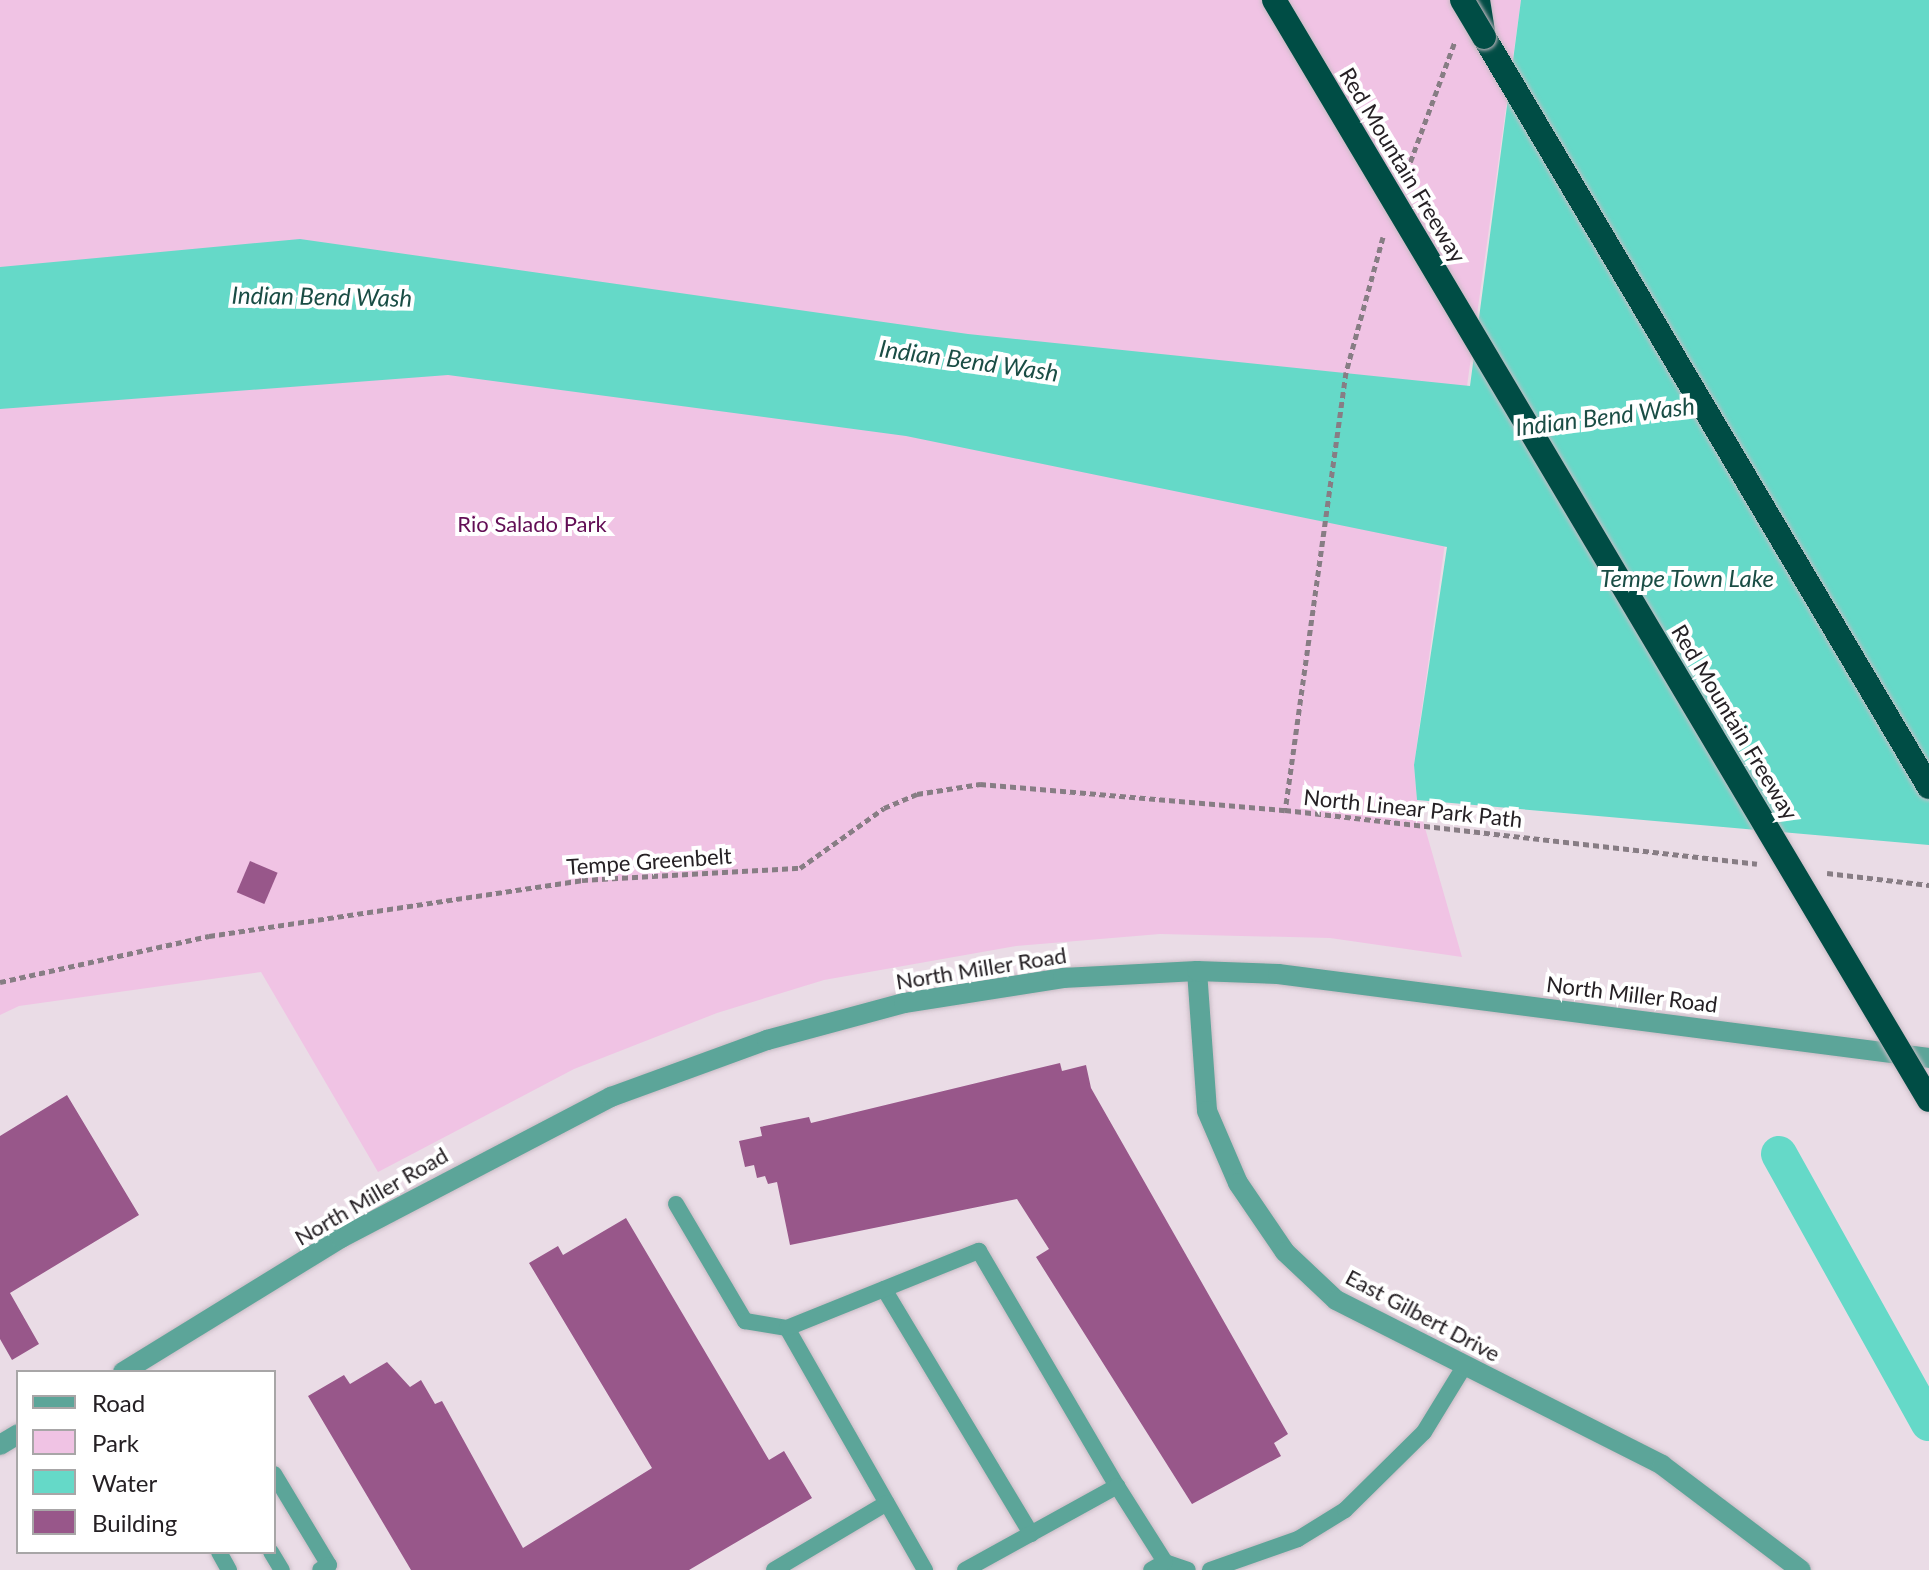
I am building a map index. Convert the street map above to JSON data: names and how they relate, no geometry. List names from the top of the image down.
{
  "streets": {
    "highway": ["Red Mountain Freeway"],
    "street": ["North Miller Road", "East Gilbert Drive"],
    "path": ["North Linear Park Path", "Tempe Greenbelt"]
  },
  "crossings": [
    ["North Linear Park Path", "Tempe Greenbelt"],
    ["North Miller Road", "East Gilbert Drive"]
  ],
  "water": ["Indian Bend Wash", "Tempe Town Lake"],
  "parks": ["Rio Salado Park"],
  "legend": [
    "Road",
    "Park",
    "Water",
    "Building"
  ]
}
